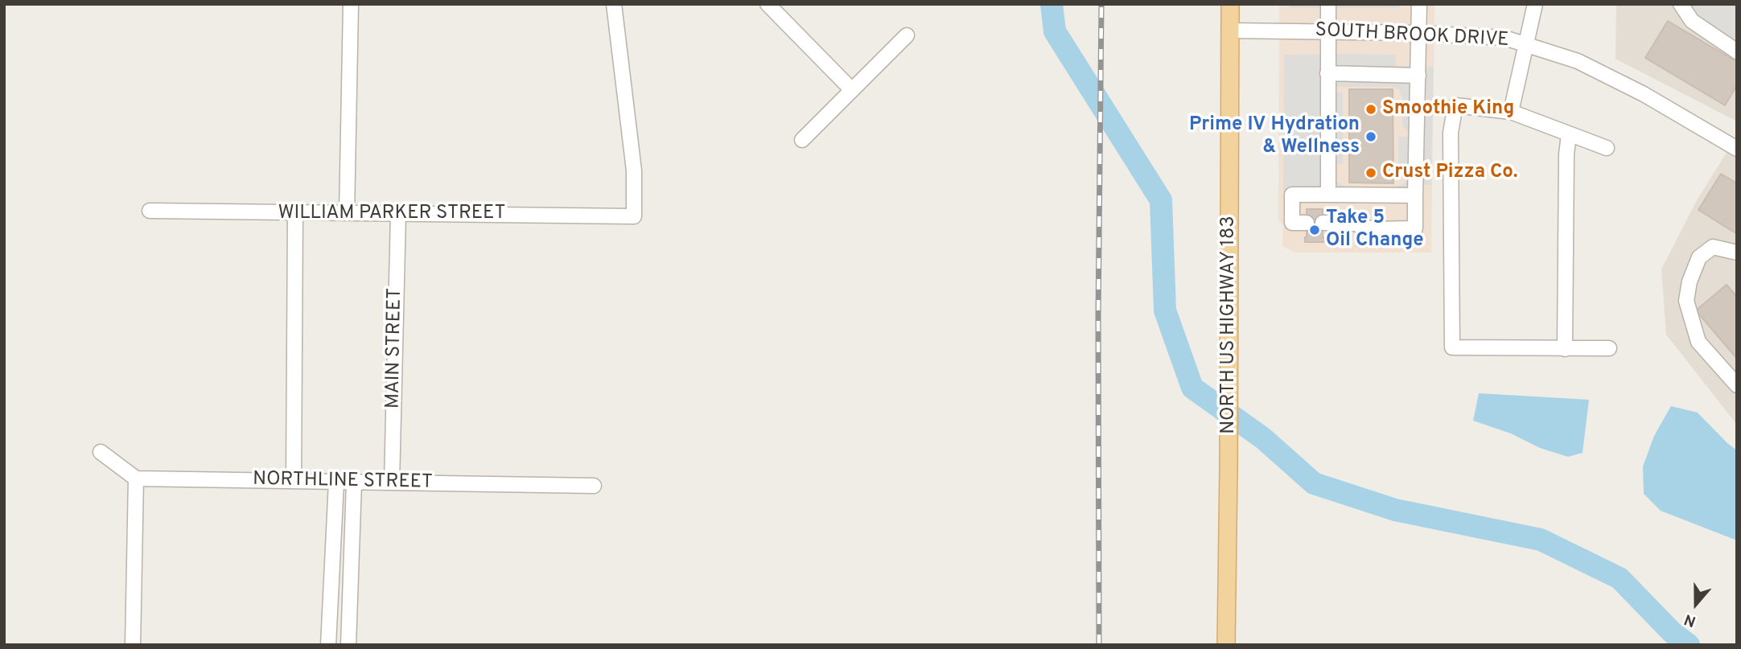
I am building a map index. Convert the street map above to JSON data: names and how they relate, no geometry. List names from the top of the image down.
{
  "streets": {
    "main road": ["NORTH US HIGHWAY 183"],
    "street": [
      "SOUTH BROOK DRIVE",
      "WILLIAM PARKER STREET",
      "MAIN STREET",
      "NORTHLINE STREET"
    ]
  },
  "crossings": [
    ["SOUTH BROOK DRIVE", "NORTH US HIGHWAY 183"],
    ["WILLIAM PARKER STREET", "MAIN STREET"],
    ["MAIN STREET", "NORTHLINE STREET"]
  ],
  "places": [
    "Smoothie King",
    "Prime IV Hydration & Wellness",
    "Crust Pizza Co.",
    "Take 5 Oil Change"
  ],
  "north": "bottom"
}
